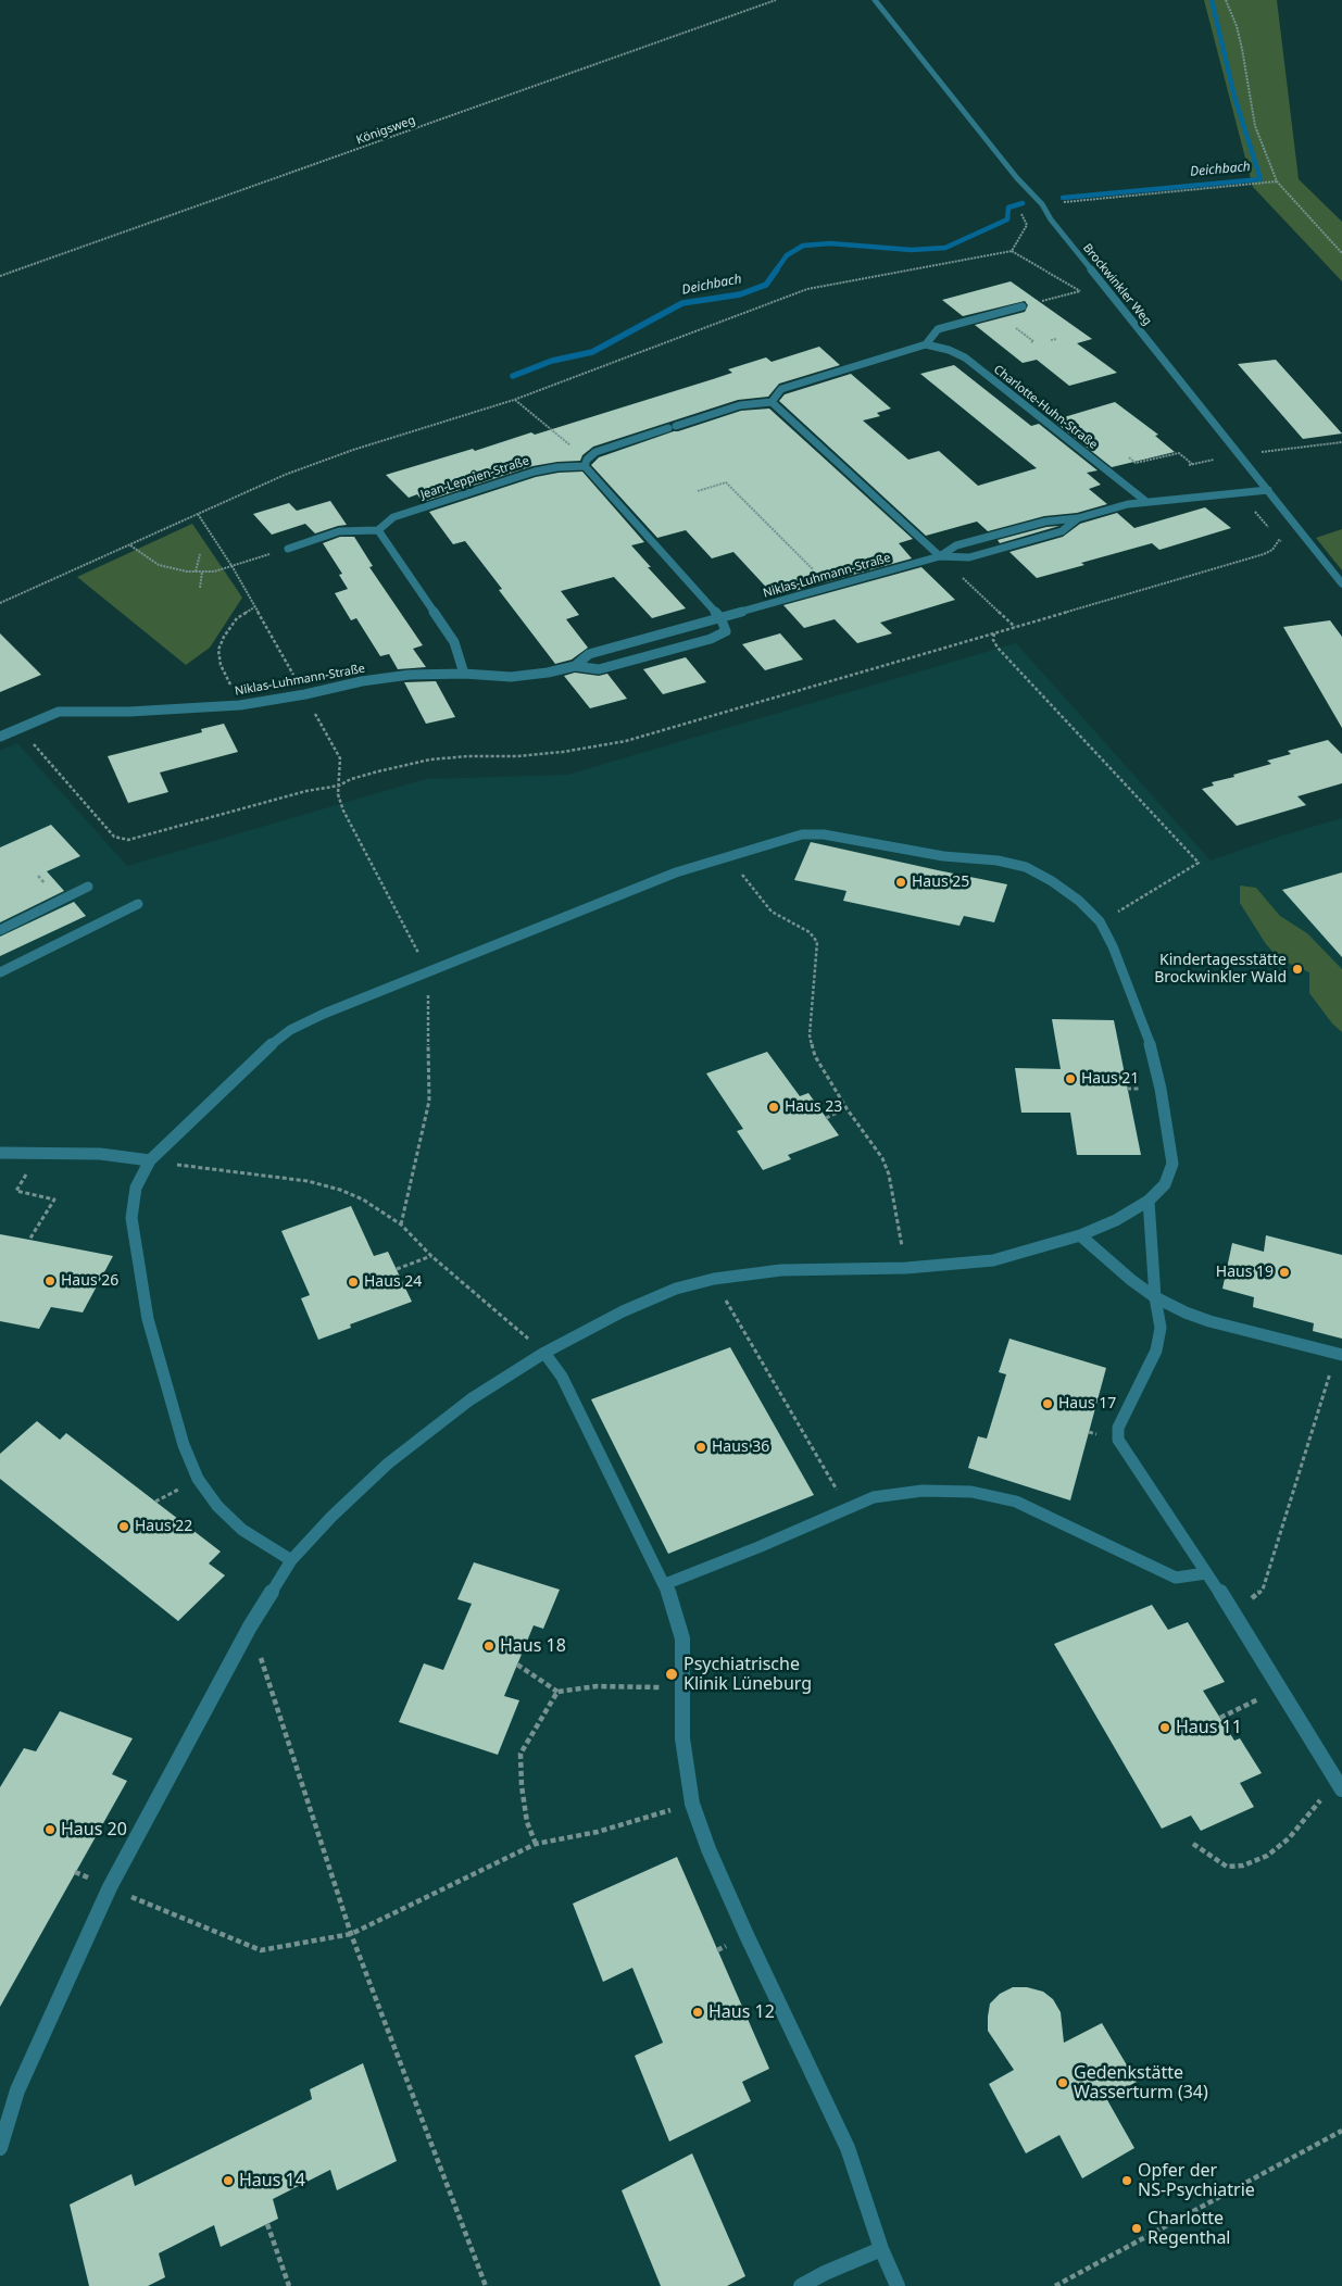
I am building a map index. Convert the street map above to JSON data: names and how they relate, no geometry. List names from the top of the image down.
{
  "streets": {
    "street": [
      "Brockwinkler Weg",
      "Charlotte-Huhn-Straße",
      "Jean-Leppien-Straße",
      "Niklas-Luhmann-Straße"
    ],
    "path": ["Königsweg"]
  },
  "crossings": [
    ["Brockwinkler Weg", "Niklas-Luhmann-Straße"],
    ["Charlotte-Huhn-Straße", "Niklas-Luhmann-Straße"]
  ],
  "water": ["Deichbach"],
  "places": [
    "Haus 25",
    "Kindertagesstätte Brockwinkler Wald",
    "Haus 21",
    "Haus 23",
    "Haus 19",
    "Haus 26",
    "Haus 24",
    "Haus 17",
    "Haus 36",
    "Haus 22",
    "Haus 18",
    "Psychiatrische Klinik Lüneburg",
    "Haus 11",
    "Haus 20",
    "Haus 12",
    "Gedenkstätte Wasserturm (34)",
    "Haus 14",
    "Opfer der NS-Psychiatrie",
    "Charlotte Regenthal"
  ]
}
